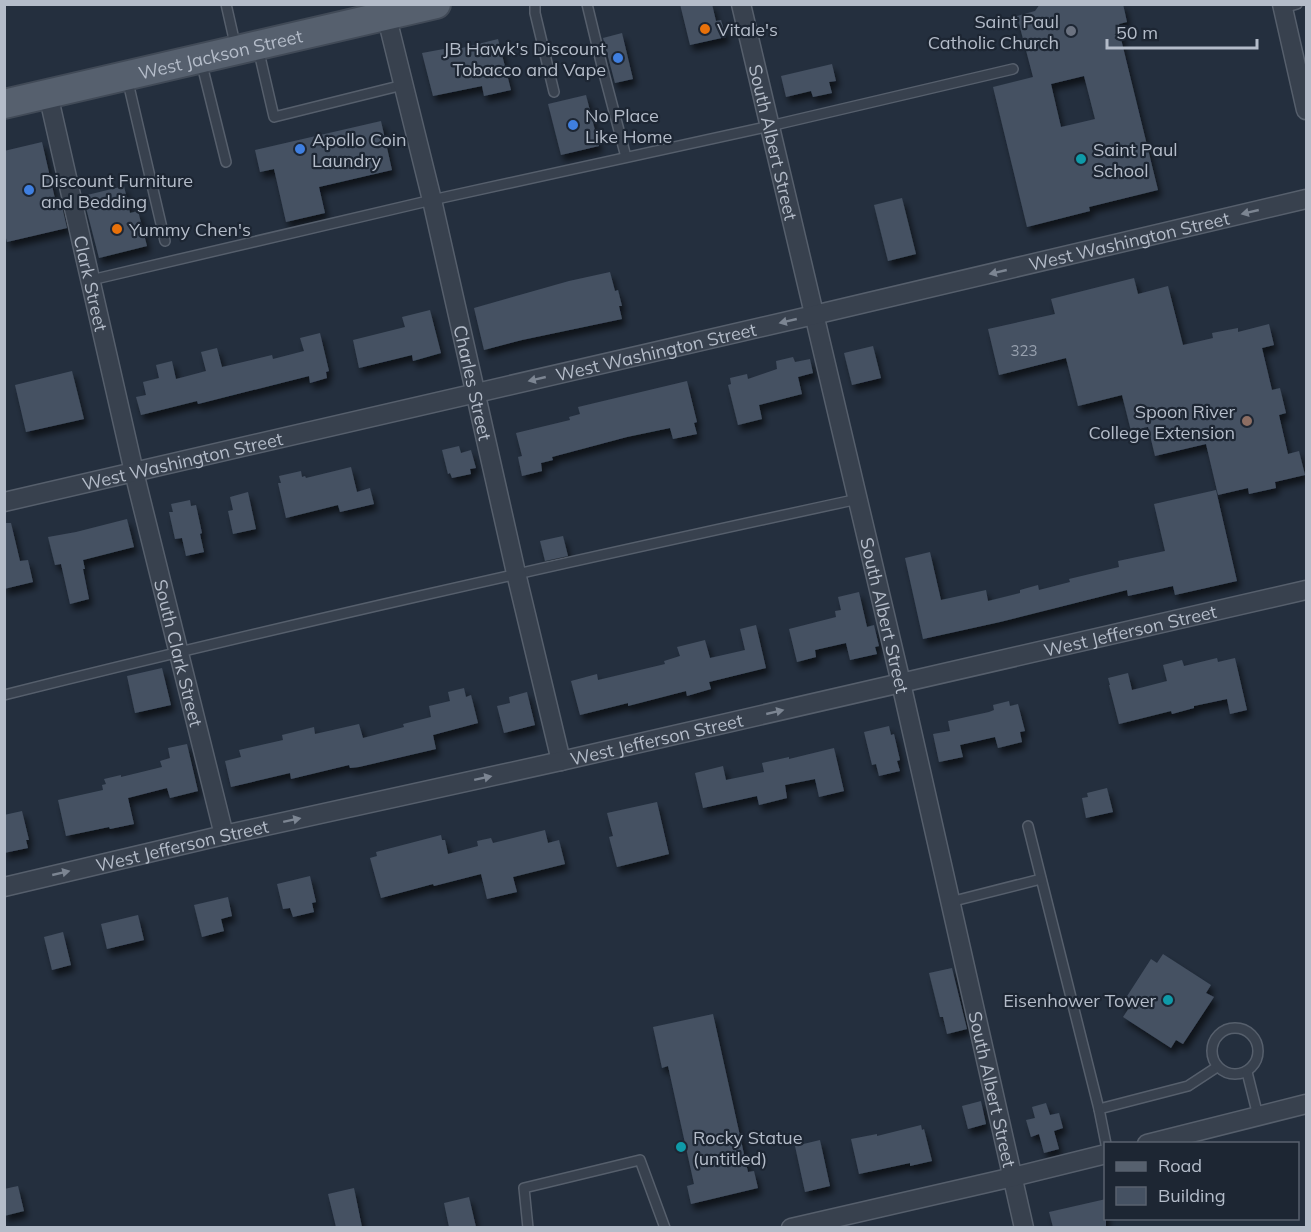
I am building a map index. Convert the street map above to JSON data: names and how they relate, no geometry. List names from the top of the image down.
{
  "streets": {
    "main road": ["West Jackson Street"],
    "street": [
      "South Albert Street",
      "West Washington Street",
      "Clark Street",
      "Charles Street",
      "West Jefferson Street",
      "South Clark Street"
    ]
  },
  "crossings": [
    ["West Jackson Street", "Clark Street"],
    ["West Jackson Street", "Charles Street"],
    ["South Albert Street", "West Washington Street"],
    ["South Albert Street", "West Jefferson Street"],
    ["West Washington Street", "Clark Street"],
    ["West Washington Street", "Charles Street"],
    ["West Washington Street", "South Clark Street"],
    ["Clark Street", "South Clark Street"],
    ["Charles Street", "West Jefferson Street"],
    ["West Jefferson Street", "South Clark Street"]
  ],
  "one_way": ["West Washington Street", "West Jefferson Street"],
  "places": [
    "Vitale's",
    "Saint Paul Catholic Church",
    "JB Hawk's Discount Tobacco and Vape",
    "No Place Like Home",
    "Apollo Coin Laundry",
    "Saint Paul School",
    "Discount Furniture and Bedding",
    "Yummy Chen's",
    "Spoon River College Extension",
    "Eisenhower Tower",
    "Rocky Statue (untitled)"
  ],
  "house_numbers": ["323"],
  "legend": ["Road", "Building"],
  "scale_bar": "50 m"
}
